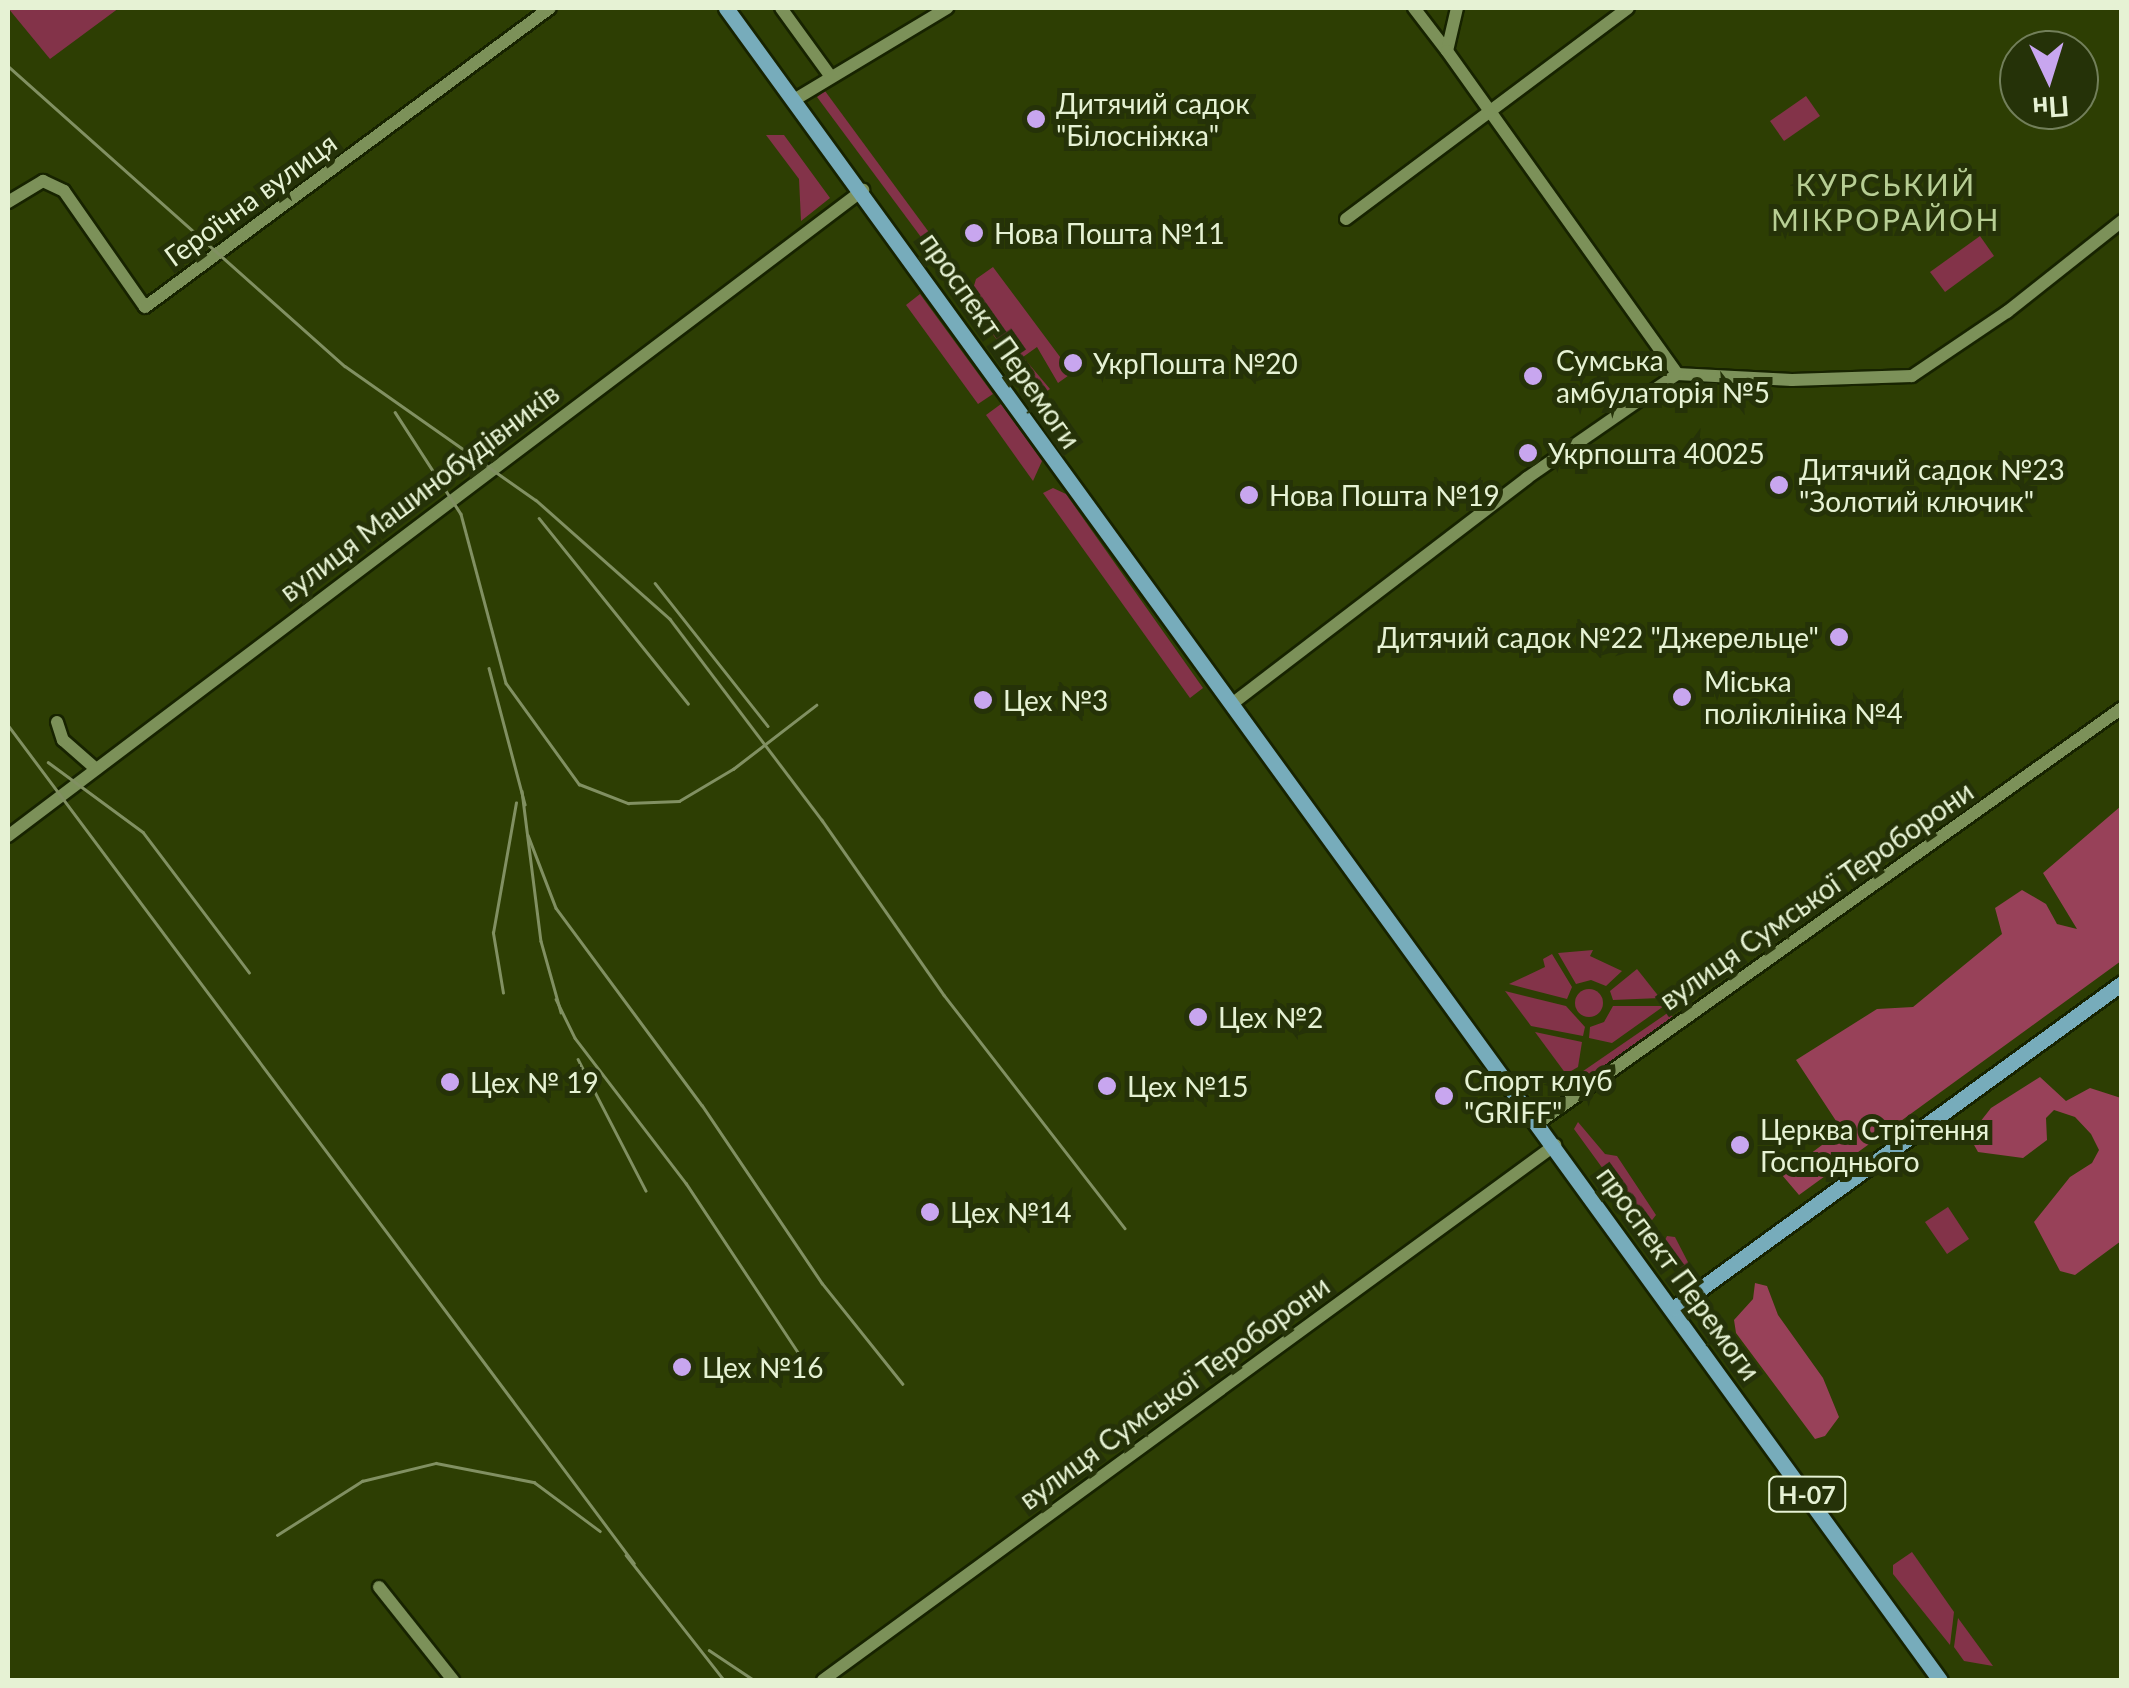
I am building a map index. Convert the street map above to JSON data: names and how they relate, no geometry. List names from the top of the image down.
{
  "streets": {
    "main road": ["проспект Перемоги", "Н-07"],
    "street": ["Героїчна вулиця", "вулиця Машинобудівників", "вулиця Сумської Тероборони"]
  },
  "crossings": [
    ["проспект Перемоги", "вулиця Машинобудівників"],
    ["проспект Перемоги", "вулиця Сумської Тероборони"]
  ],
  "districts": ["КУРСЬКИЙ МІКРОРАЙОН"],
  "places": [
    "Дитячий садок \"Білосніжка\"",
    "Нова Пошта №11",
    "УкрПошта №20",
    "Сумська амбулаторія №5",
    "Укрпошта 40025",
    "Дитячий садок №23 \"Золотий ключик\"",
    "Нова Пошта №19",
    "Дитячий садок №22 \"Джерельце\"",
    "Міська поліклініка №4",
    "Цех №3",
    "Цех №2",
    "Цех № 19",
    "Цех №15",
    "Спорт клуб \"GRIFF\"",
    "Церква Стрітення Господнього",
    "Цех №14",
    "Цех №16"
  ],
  "north": "bottom"
}
